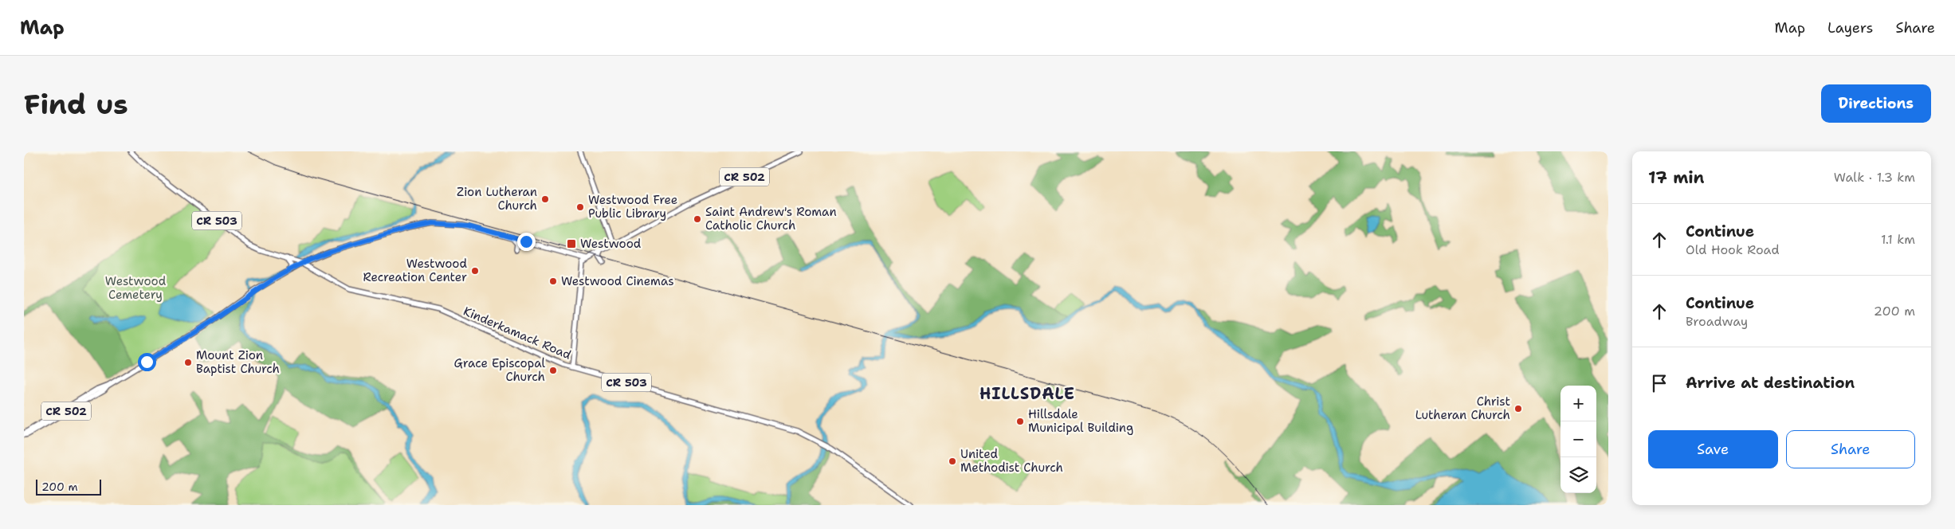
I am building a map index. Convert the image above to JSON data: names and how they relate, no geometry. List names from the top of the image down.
{
  "streets": {
    "main road": ["CR 502", "CR 503", "Kinderkamack Road"]
  },
  "crossings": [
    ["CR 502", "Kinderkamack Road"]
  ],
  "districts": ["HILLSDALE"],
  "parks": ["Westwood Cemetery"],
  "places": {
    "other": [
      "Zion Lutheran Church",
      "Westwood Free Public Library",
      "Saint Andrew's Roman Catholic Church",
      "Westwood Recreation Center",
      "Westwood Cinemas",
      "Mount Zion Baptist Church",
      "Grace Episcopal Church",
      "Christ Lutheran Church",
      "Hillsdale Municipal Building",
      "United Methodist Church"
    ],
    "transit": ["Westwood"]
  },
  "scale_bar": "200 m",
  "page": {
    "header": "Map",
    "nav": ["Map", "Layers", "Share"],
    "buttons": [
      "Directions",
      ["Save", "Share"]
    ],
    "title": "Find us",
    "heading": ["17 min", "Walk · 1.3 km"],
    "list": [
      ["Continue", "Old Hook Road", "1.1 km"],
      ["Continue", "Broadway", "200 m"],
      "Arrive at destination"
    ],
    "map_buttons": ["+", "−"],
    "scale": "200 m"
  }
}
